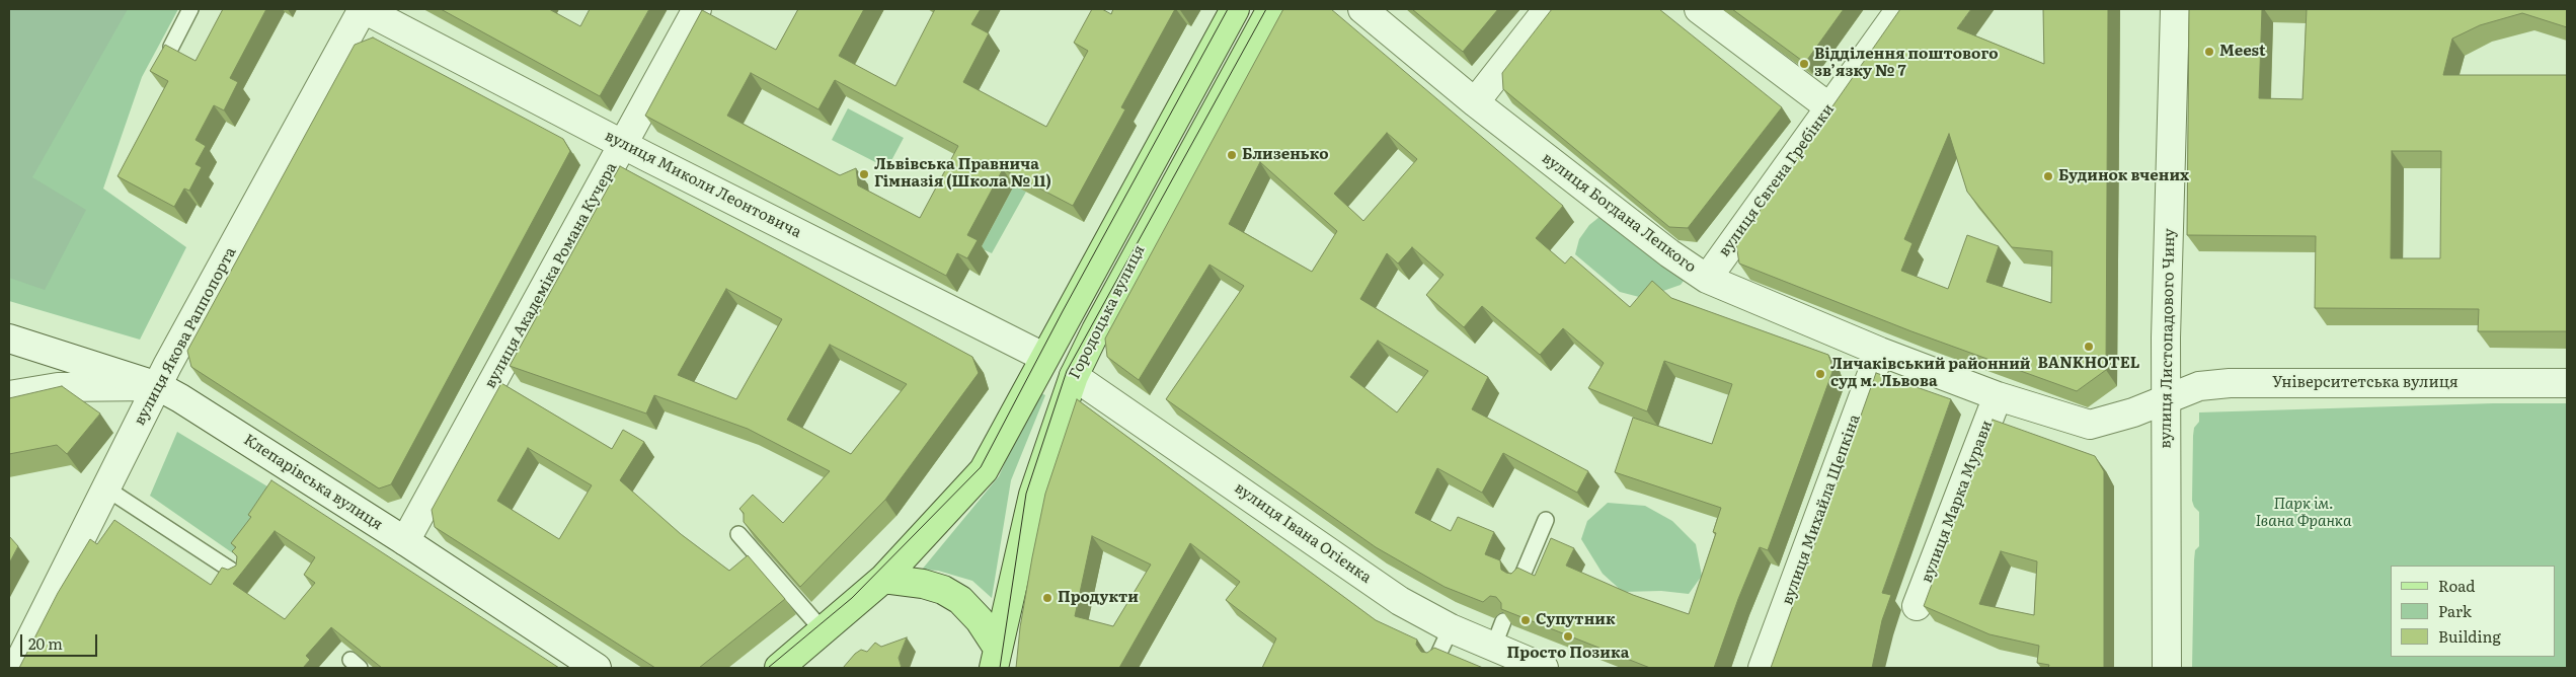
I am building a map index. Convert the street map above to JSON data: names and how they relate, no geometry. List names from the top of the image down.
{
  "streets": {
    "main road": ["Городоцька вулиця"],
    "street": [
      "вулиця Євгена Гребінки",
      "вулиця Миколи Леонтовича",
      "вулиця Богдана Лепкого",
      "вулиця Академіка Романа Кучера",
      "вулиця Якова Раппопорта",
      "вулиця Листопадового Чину",
      "Університетська вулиця",
      "Клепарівська вулиця",
      "вулиця Марка Мурави",
      "вулиця Михайла Щепкіна",
      "вулиця Івана Огієнка"
    ]
  },
  "crossings": [
    ["вулиця Євгена Гребінки", "вулиця Богдана Лепкого"],
    ["вулиця Миколи Леонтовича", "вулиця Академіка Романа Кучера"],
    ["вулиця Миколи Леонтовича", "вулиця Якова Раппопорта"],
    ["вулиця Богдана Лепкого", "вулиця Листопадового Чину"],
    ["вулиця Богдана Лепкого", "Університетська вулиця"],
    ["вулиця Богдана Лепкого", "вулиця Марка Мурави"],
    ["вулиця Богдана Лепкого", "вулиця Михайла Щепкіна"],
    ["вулиця Академіка Романа Кучера", "Клепарівська вулиця"],
    ["Городоцька вулиця", "вулиця Івана Огієнка"],
    ["вулиця Якова Раппопорта", "Клепарівська вулиця"],
    ["вулиця Листопадового Чину", "Університетська вулиця"]
  ],
  "parks": ["Парк ім. Івана Франка"],
  "places": [
    "Meest",
    "Відділення поштового зв’язку № 7",
    "Близенько",
    "Львівська Правнича Гімназія (Школа № 11)",
    "Будинок вчених",
    "BANKHOTEL",
    "Личаківський районний суд м. Львова",
    "Продукти",
    "Супутник",
    "Просто Позика"
  ],
  "legend": ["Road", "Park", "Building"],
  "scale_bar": "20 m"
}
